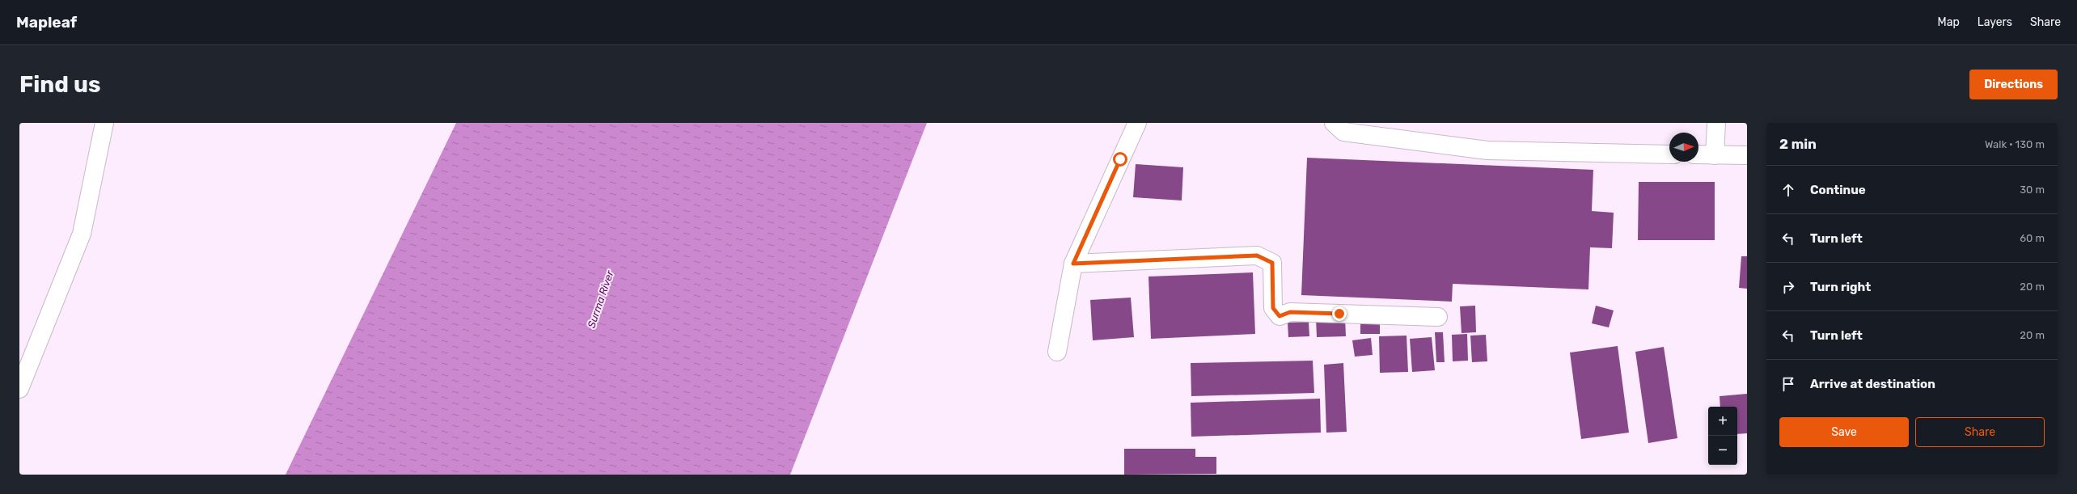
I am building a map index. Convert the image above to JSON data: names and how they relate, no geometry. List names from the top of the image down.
{
  "water": ["Surma River"],
  "north": "right",
  "page": {
    "header": "Mapleaf",
    "nav": ["Map", "Layers", "Share"],
    "buttons": [
      "Directions",
      ["Save", "Share"]
    ],
    "title": "Find us",
    "heading": ["2 min", "Walk · 130 m"],
    "list": [
      ["Continue", "30 m"],
      ["Turn left", "60 m"],
      ["Turn right", "20 m"],
      ["Turn left", "20 m"],
      "Arrive at destination"
    ],
    "map_buttons": ["+", "−"]
  }
}
